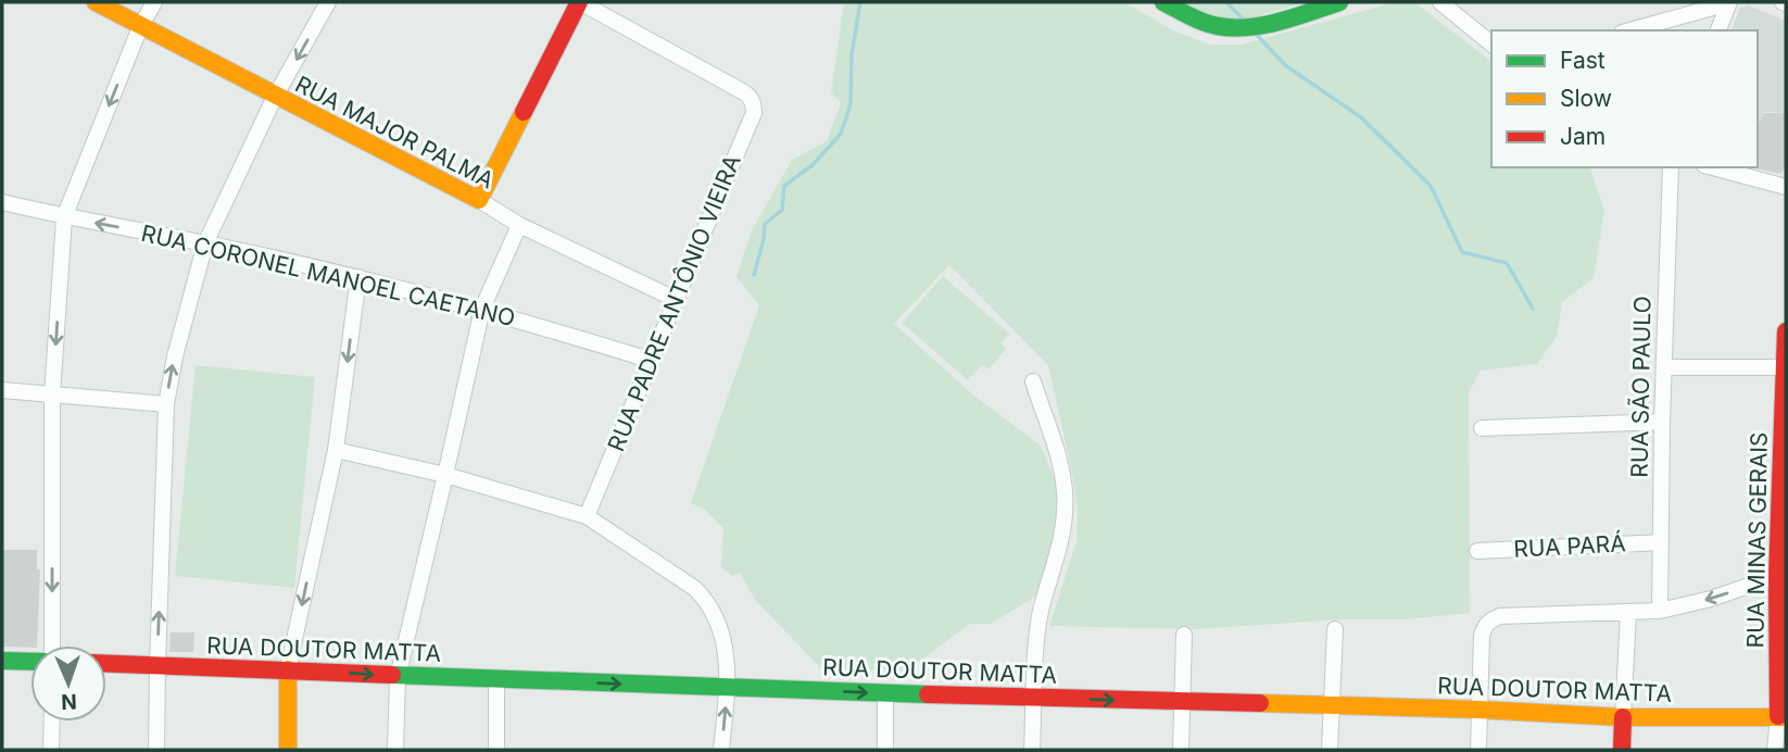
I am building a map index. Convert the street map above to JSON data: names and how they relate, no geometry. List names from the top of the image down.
{
  "streets": {
    "street": [
      "RUA MAJOR PALMA",
      "RUA CORONEL MANOEL CAETANO",
      "RUA PADRE ANTÔNIO VIEIRA",
      "RUA SÃO PAULO",
      "RUA MINAS GERAIS",
      "RUA PARÁ",
      "RUA DOUTOR MATTA"
    ]
  },
  "crossings": [
    ["RUA MAJOR PALMA", "RUA PADRE ANTÔNIO VIEIRA"],
    ["RUA CORONEL MANOEL CAETANO", "RUA PADRE ANTÔNIO VIEIRA"],
    ["RUA SÃO PAULO", "RUA PARÁ"],
    ["RUA MINAS GERAIS", "RUA DOUTOR MATTA"]
  ],
  "one_way": ["RUA DOUTOR MATTA"],
  "legend": ["Fast", "Slow", "Jam"],
  "north": "bottom"
}
